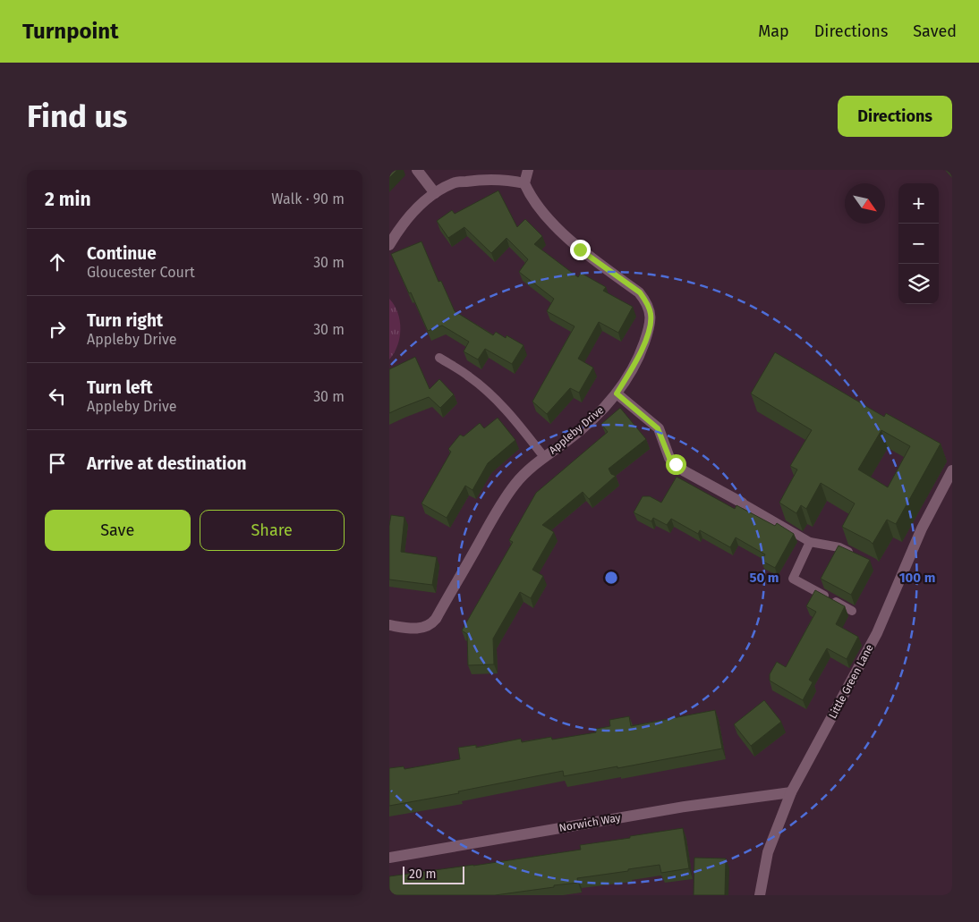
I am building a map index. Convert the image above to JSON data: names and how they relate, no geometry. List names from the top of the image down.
{
  "streets": {
    "street": ["Appleby Drive", "Little Green Lane", "Norwich Way"]
  },
  "crossings": [
    ["Little Green Lane", "Norwich Way"]
  ],
  "scale_bar": "20 m",
  "north": "bottom right",
  "page": {
    "header": "Turnpoint",
    "nav": ["Map", "Directions", "Saved"],
    "buttons": [
      "Directions",
      ["Save", "Share"]
    ],
    "title": "Find us",
    "heading": ["2 min", "Walk · 90 m"],
    "map_buttons": ["+", "−"],
    "list": [
      ["Continue", "Gloucester Court", "30 m"],
      ["Turn right", "Appleby Drive", "30 m"],
      ["Turn left", "Appleby Drive", "30 m"],
      "Arrive at destination"
    ],
    "scale": "20 m"
  },
  "rings": ["50 m", "100 m"]
}
